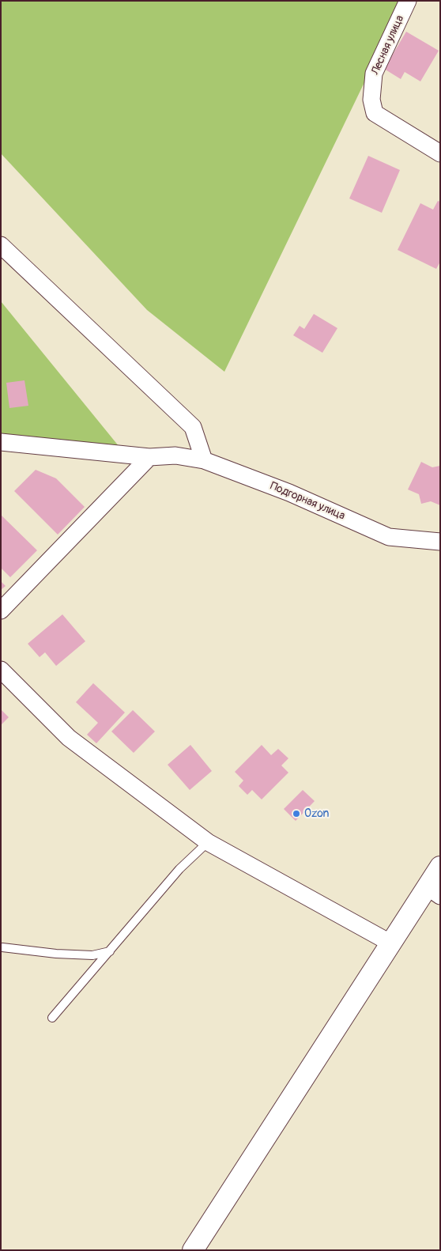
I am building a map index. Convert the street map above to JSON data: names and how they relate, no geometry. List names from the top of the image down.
{
  "streets": {
    "street": ["Лесная улица", "Подгорная улица"]
  },
  "places": ["Ozon"]
}
